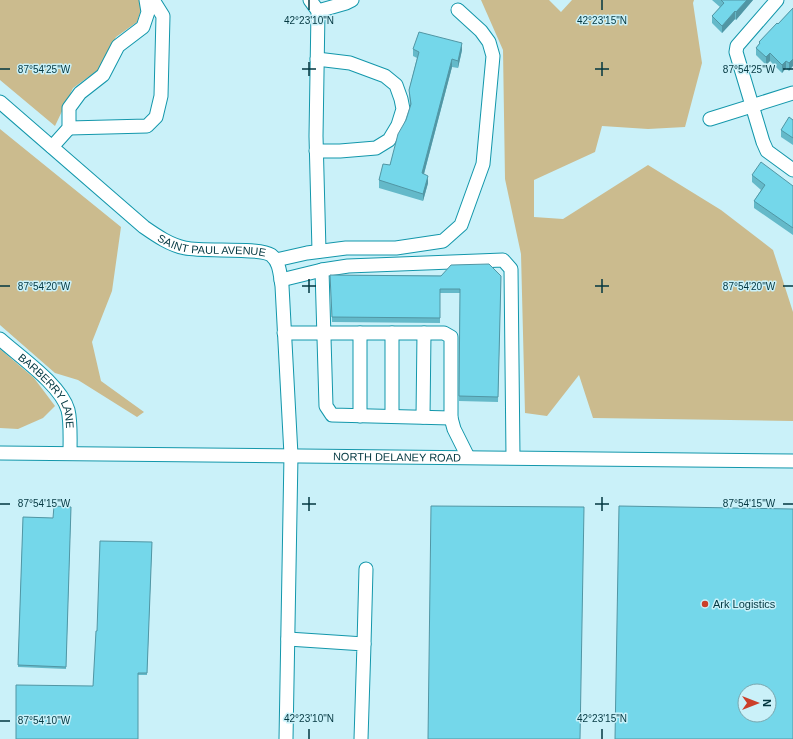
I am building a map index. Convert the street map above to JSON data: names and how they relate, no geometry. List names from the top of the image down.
{
  "streets": {
    "street": ["SAINT PAUL AVENUE", "BARBERRY LANE", "NORTH DELANEY ROAD"]
  },
  "crossings": [
    ["SAINT PAUL AVENUE", "NORTH DELANEY ROAD"],
    ["BARBERRY LANE", "NORTH DELANEY ROAD"]
  ],
  "places": ["Ark Logistics"],
  "north": "right",
  "coordinates": [
    "42°23'10\"N",
    "42°23'15\"N",
    "87°54'25\"W",
    "87°54'20\"W",
    "87°54'15\"W",
    "87°54'10\"W"
  ]
}
